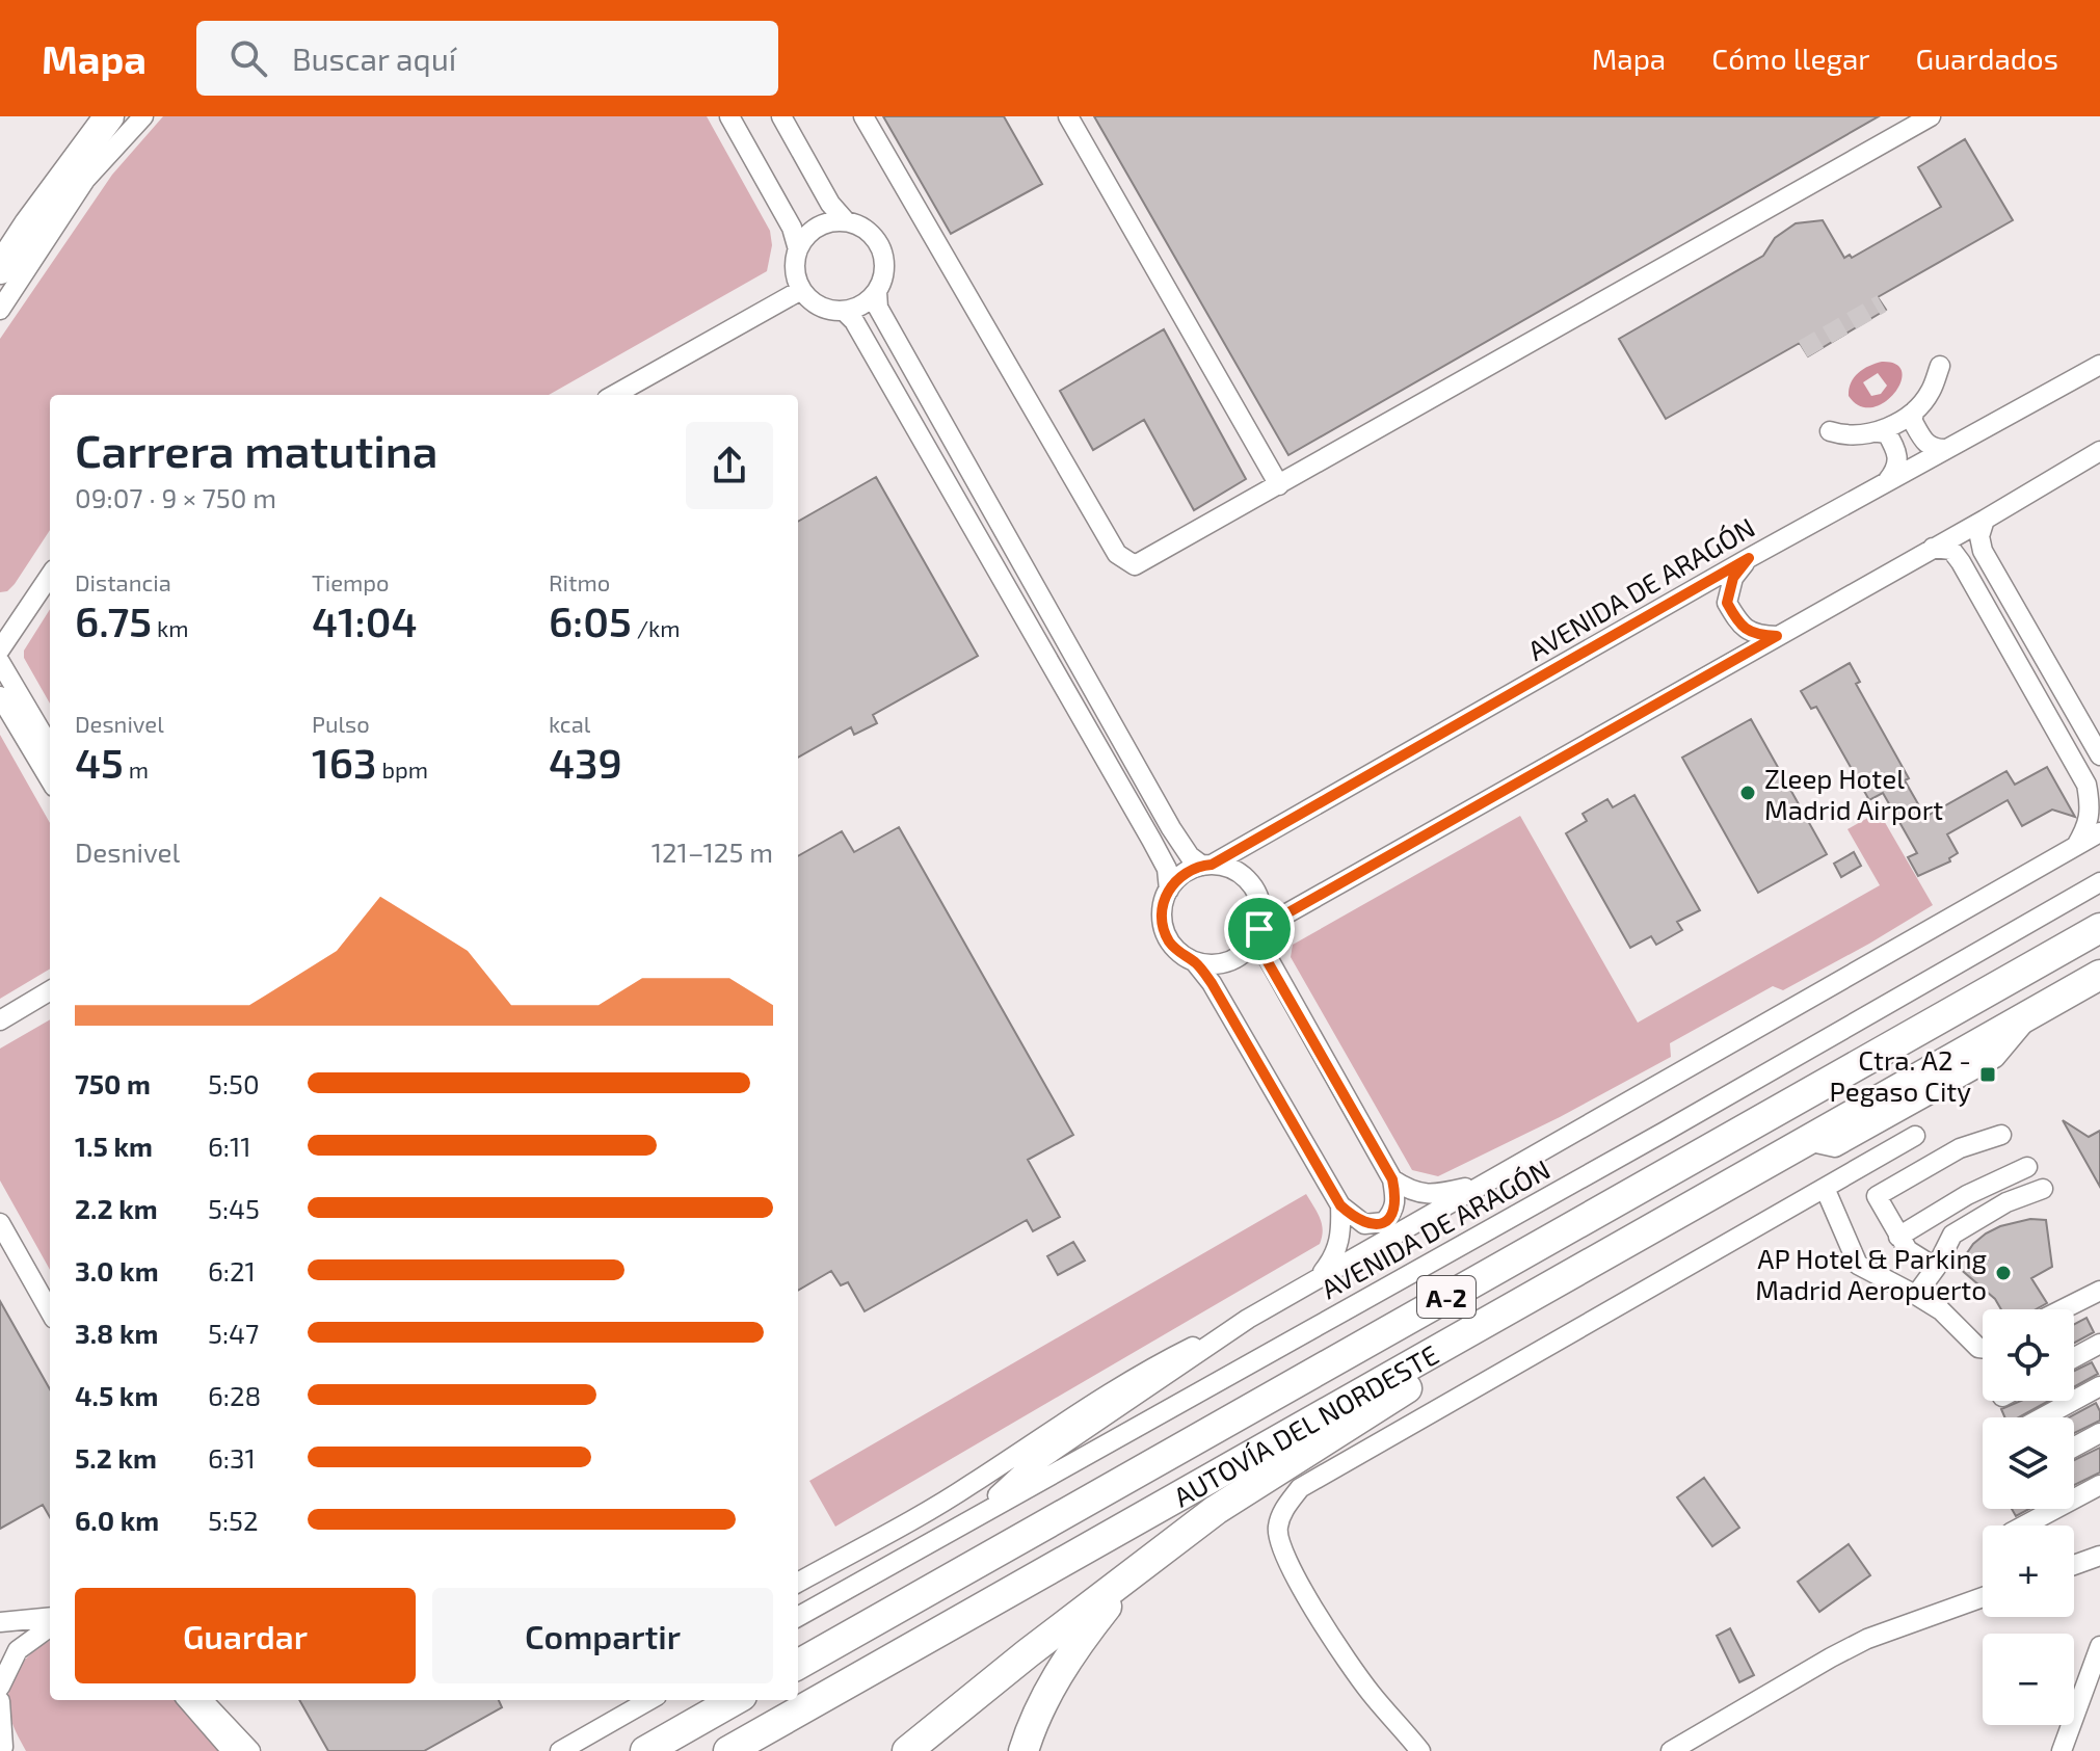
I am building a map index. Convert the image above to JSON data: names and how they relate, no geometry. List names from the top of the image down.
{
  "streets": {
    "highway": ["A-2", "AUTOVÍA DEL NORDESTE"],
    "street": ["AVENIDA DE ARAGÓN"]
  },
  "places": {
    "other": ["Zleep Hotel Madrid Airport", "AP Hotel & Parking Madrid Aeropuerto"],
    "transit": ["Ctra. A2 - Pegaso City"]
  },
  "page": {
    "header": "Mapa",
    "search": "Buscar aquí",
    "nav": ["Mapa", "Cómo llegar", "Guardados"],
    "heading": ["Carrera matutina", "09:07 · 9 × 750 m"],
    "stats": [
      ["Distancia", "6.75 km"],
      ["Tiempo", "41:04"],
      ["Ritmo", "6:05 /km"],
      ["Desnivel", "45 m"],
      ["Pulso", "163 bpm"],
      ["kcal", "439"]
    ],
    "chart": ["Desnivel", "121–125 m"],
    "list": [
      {
        "name": "750 m",
        "note": "5:50"
      },
      {
        "name": "1.5 km",
        "note": "6:11"
      },
      {
        "name": "2.2 km",
        "note": "5:45"
      },
      {
        "name": "3.0 km",
        "note": "6:21"
      },
      {
        "name": "3.8 km",
        "note": "5:47"
      },
      {
        "name": "4.5 km",
        "note": "6:28"
      },
      {
        "name": "5.2 km",
        "note": "6:31"
      },
      {
        "name": "6.0 km",
        "note": "5:52"
      }
    ],
    "map_buttons": ["+", "−"],
    "buttons": ["Guardar", "Compartir"]
  }
}
